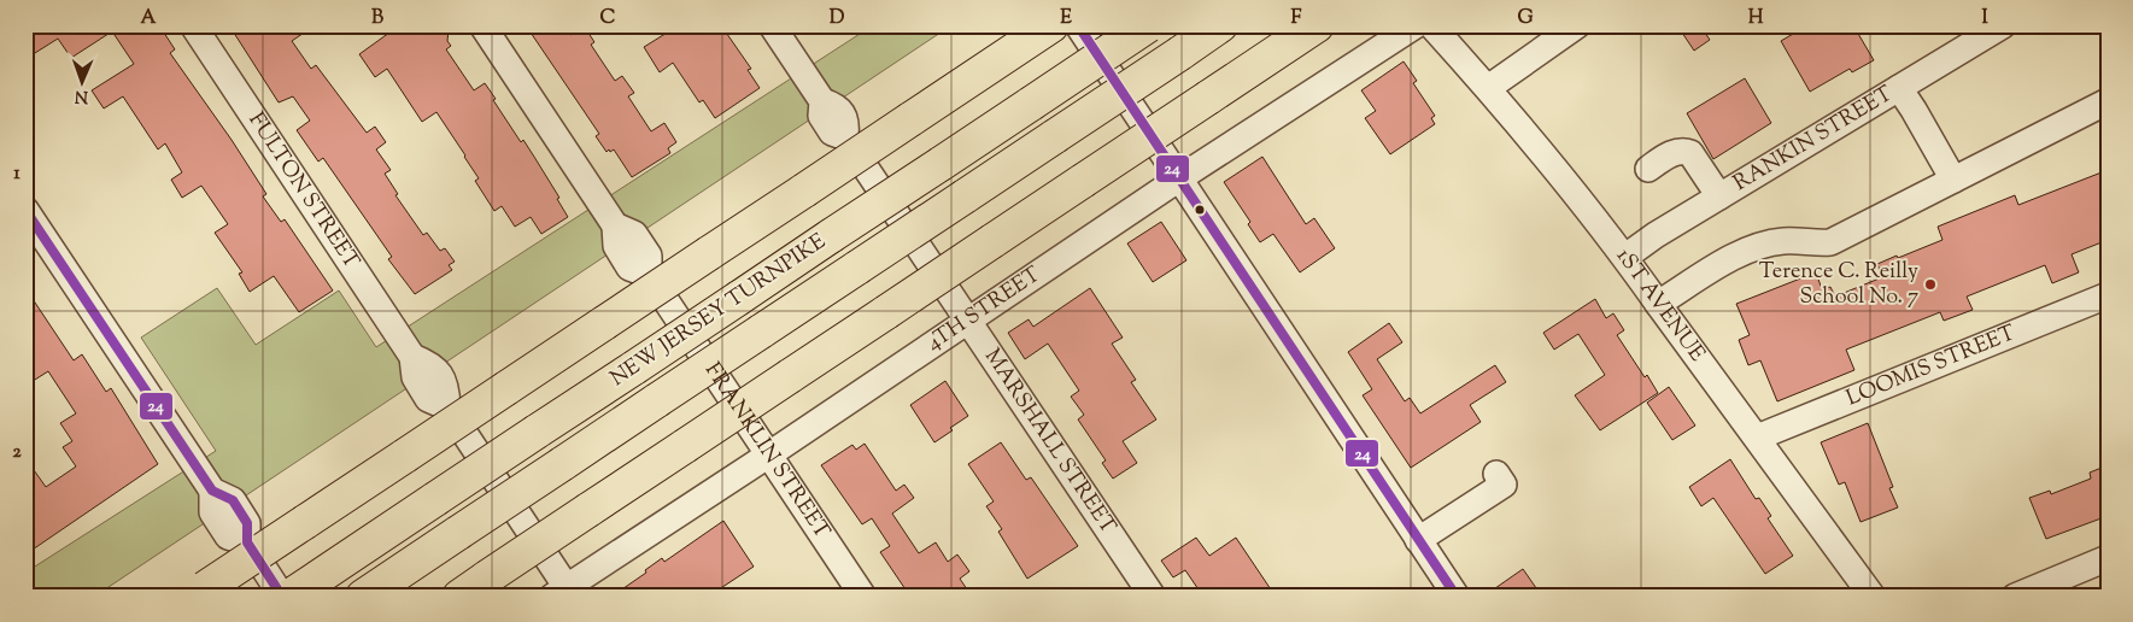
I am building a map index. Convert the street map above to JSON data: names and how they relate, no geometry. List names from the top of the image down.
{
  "streets": {
    "highway": ["NEW JERSEY TURNPIKE"],
    "street": [
      "RANKIN STREET",
      "FULTON STREET",
      "1ST AVENUE",
      "4TH STREET",
      "LOOMIS STREET",
      "MARSHALL STREET",
      "FRANKLIN STREET"
    ]
  },
  "crossings": [
    ["RANKIN STREET", "1ST AVENUE"],
    ["FULTON STREET", "4TH STREET"],
    ["1ST AVENUE", "LOOMIS STREET"],
    ["4TH STREET", "MARSHALL STREET"],
    ["4TH STREET", "FRANKLIN STREET"]
  ],
  "places": ["Terence C. Reilly School No. 7"],
  "lines": ["transit line 24"],
  "north": "bottom",
  "grid": {
    "columns": [
      "A",
      "B",
      "C",
      "D",
      "E",
      "F",
      "G",
      "H",
      "I"
    ],
    "rows": ["1", "2"]
  }
}
